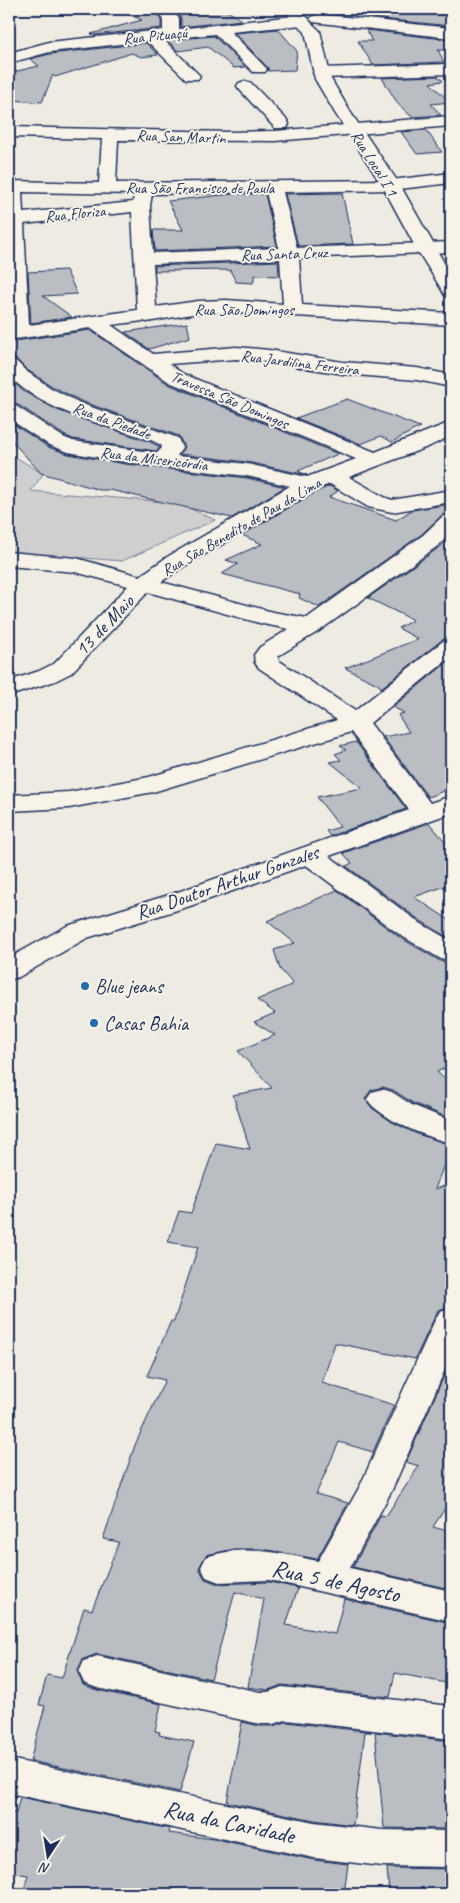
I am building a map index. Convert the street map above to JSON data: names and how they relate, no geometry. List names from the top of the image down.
{
  "streets": {
    "street": [
      "Rua Pituaçú",
      "Rua San Martin",
      "Rua Local I 1",
      "Rua São Francisco de Paula",
      "Rua Floriza",
      "Rua Santa Cruz",
      "Rua São Domingos",
      "Rua Jardilina Ferreira",
      "Travessa São Domingos",
      "Rua da Piedade",
      "Rua da Misericórdia",
      "Rua São Benedito de Pau da Lima",
      "13 de Maio",
      "Rua Doutor Arthur Gonzales",
      "Rua 5 de Agosto",
      "Rua da Caridade"
    ]
  },
  "crossings": [
    ["Rua Pituaçú", "Rua Local I 1"],
    ["Rua San Martin", "Rua Local I 1"],
    ["Rua Local I 1", "Rua São Francisco de Paula"],
    ["Rua Local I 1", "Rua Santa Cruz"],
    ["Rua São Francisco de Paula", "Rua Floriza"],
    ["Rua São Domingos", "Travessa São Domingos"],
    ["Rua Jardilina Ferreira", "Travessa São Domingos"],
    ["Travessa São Domingos", "Rua São Benedito de Pau da Lima"],
    ["Rua da Piedade", "Rua da Misericórdia"],
    ["Rua da Misericórdia", "Rua São Benedito de Pau da Lima"],
    ["Rua São Benedito de Pau da Lima", "13 de Maio"]
  ],
  "places": ["Blue jeans", "Casas Bahia"],
  "north": "bottom"
}
